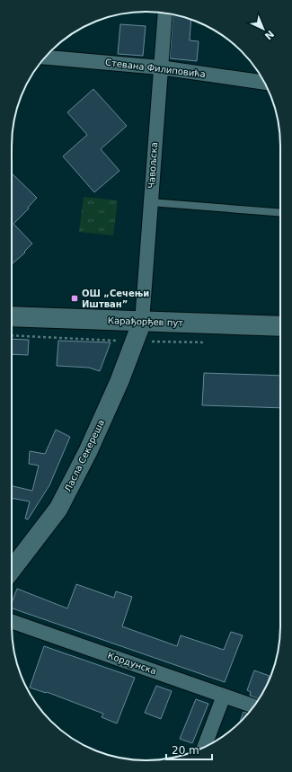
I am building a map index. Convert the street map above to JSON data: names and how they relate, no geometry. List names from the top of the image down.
{
  "streets": {
    "main road": ["Карађорђев пут"],
    "street": [
      "Стевана Филиповића",
      "Чавољска",
      "Ласла Секереша",
      "Кордунска"
    ]
  },
  "crossings": [
    ["Стевана Филиповића", "Чавољска"],
    ["Чавољска", "Карађорђев пут"],
    ["Чавољска", "Ласла Секереша"],
    ["Карађорђев пут", "Ласла Секереша"]
  ],
  "places": {
    "transit": ["ОШ „Сечењи Иштван”"]
  },
  "scale_bar": "20 m",
  "north": "bottom right"
}
